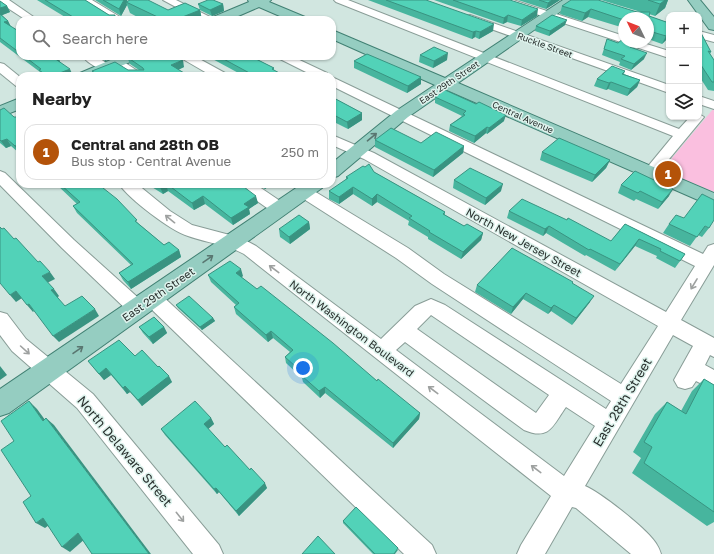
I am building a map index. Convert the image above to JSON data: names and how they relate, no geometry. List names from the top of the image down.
{
  "streets": {
    "main road": ["East 29th Street", "Central Avenue"],
    "street": [
      "Ruckle Street",
      "North New Jersey Street",
      "North Washington Boulevard",
      "East 28th Street",
      "North Delaware Street"
    ]
  },
  "crossings": [
    ["Ruckle Street", "East 29th Street"],
    ["East 29th Street", "Central Avenue"],
    ["East 29th Street", "North New Jersey Street"],
    ["East 29th Street", "North Washington Boulevard"],
    ["East 29th Street", "North Delaware Street"],
    ["North New Jersey Street", "East 28th Street"],
    ["North Washington Boulevard", "East 28th Street"]
  ],
  "one_way": ["East 29th Street"],
  "north": "top left",
  "page": {
    "map_buttons": ["+", "−"],
    "search": "Search here",
    "heading": "Nearby",
    "list": [
      {
        "mark": "1",
        "name": "Central and 28th OB",
        "note": "Bus stop · Central Avenue",
        "value": "250 m"
      }
    ],
    "pins": "1"
  }
}
